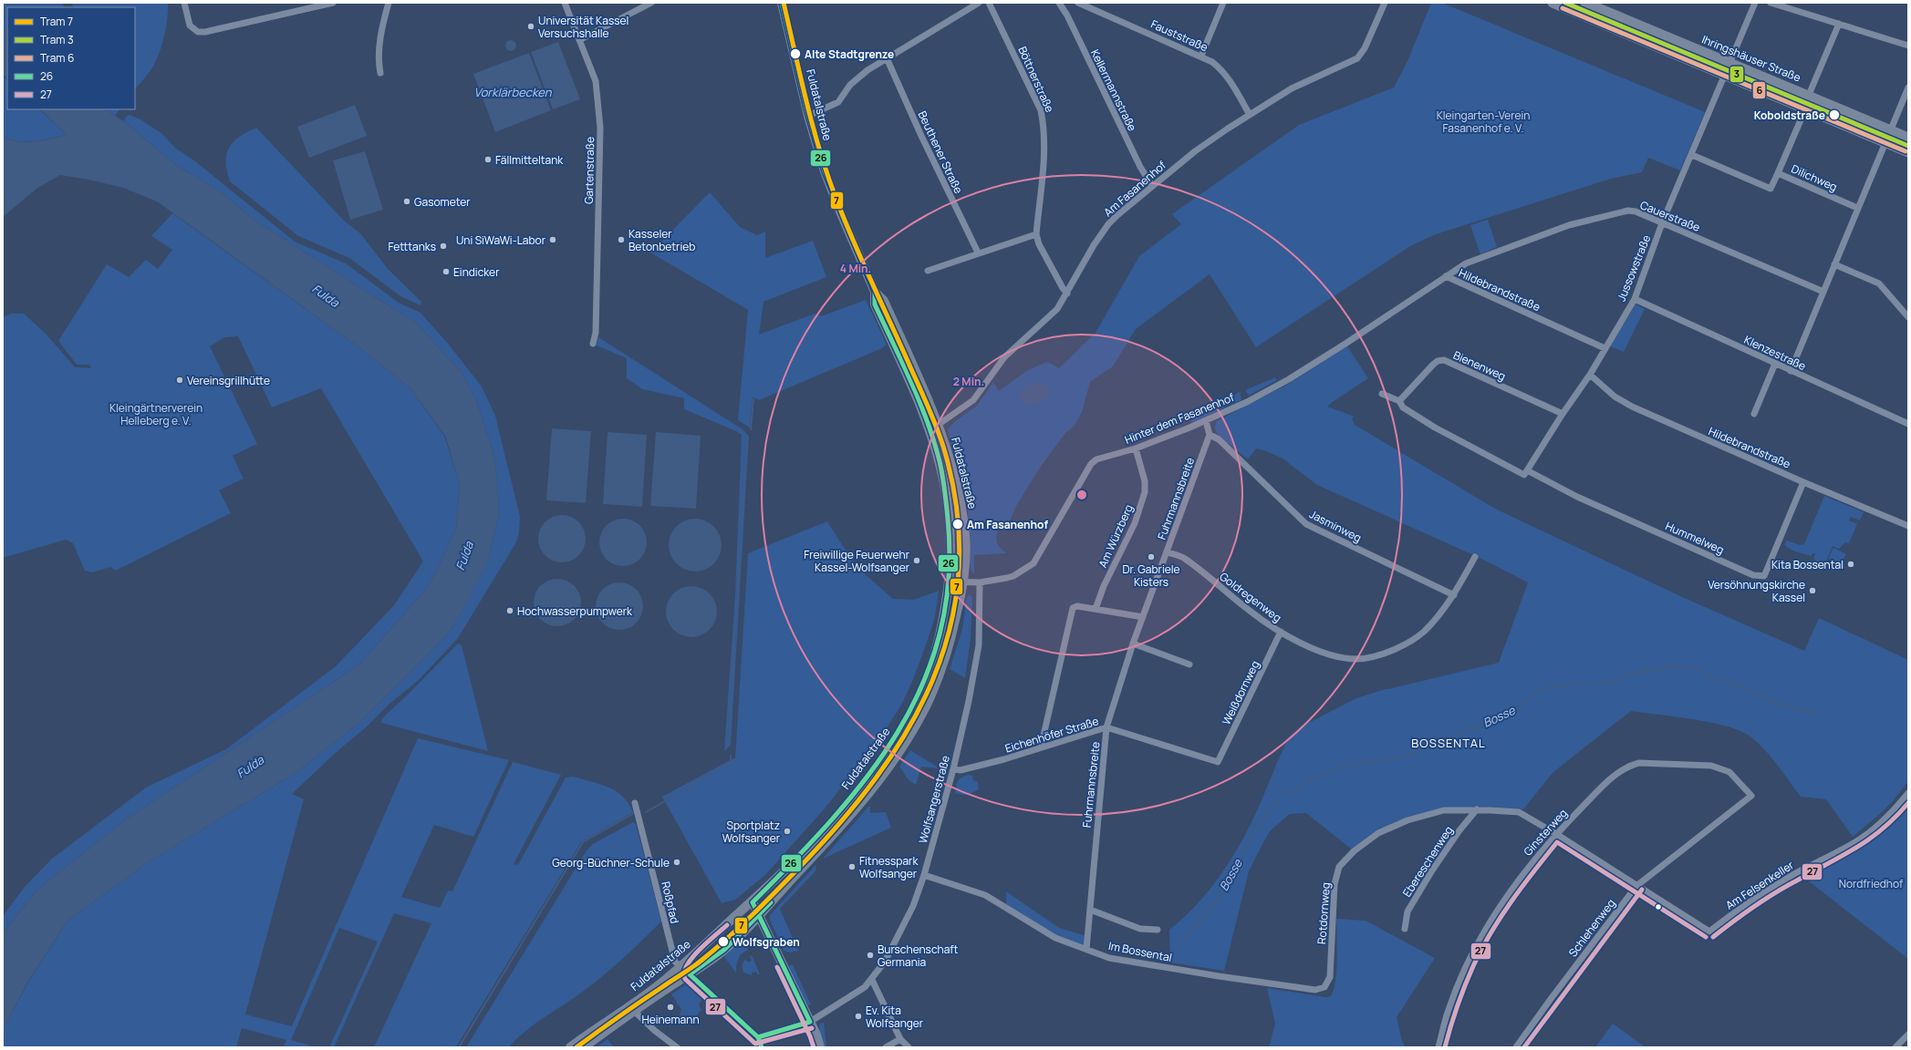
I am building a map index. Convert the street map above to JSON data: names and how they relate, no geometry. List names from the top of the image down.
{
  "streets": {
    "main road": ["Ihringshäuser Straße", "Fuldatalstraße"],
    "street": [
      "Fauststraße",
      "Böttnerstraße",
      "Kellermannstraße",
      "Beuthener Straße",
      "Gartenstraße",
      "Dilichweg",
      "Am Fasanenhof",
      "Cauerstraße",
      "Jussowstraße",
      "Hildebrandstraße",
      "Klenzestraße",
      "Bienenweg",
      "Hinter dem Fasanenhof",
      "Fuhrmannsbreite",
      "Jasminweg",
      "Am Würzberg",
      "Hummelweg",
      "Goldregenweg",
      "Weißdornweg",
      "Eichenhöfer Straße",
      "Wolfsangerstraße",
      "Ginsterweg",
      "Ebereschenweg",
      "Am Felsenkeller",
      "Roßpfad",
      "Rotdornweg",
      "Schlehenweg",
      "Im Bossental"
    ]
  },
  "crossings": [
    ["Fauststraße", "Am Fasanenhof"],
    ["Ihringshäuser Straße", "Jussowstraße"],
    ["Böttnerstraße", "Am Fasanenhof"],
    ["Kellermannstraße", "Am Fasanenhof"],
    ["Fuldatalstraße", "Am Fasanenhof"],
    ["Fuldatalstraße", "Hinter dem Fasanenhof"],
    ["Fuldatalstraße", "Roßpfad"],
    ["Dilichweg", "Jussowstraße"],
    ["Cauerstraße", "Jussowstraße"],
    ["Cauerstraße", "Hildebrandstraße"],
    ["Cauerstraße", "Hinter dem Fasanenhof"],
    ["Jussowstraße", "Hildebrandstraße"],
    ["Jussowstraße", "Klenzestraße"],
    ["Jussowstraße", "Bienenweg"],
    ["Jussowstraße", "Hummelweg"],
    ["Hildebrandstraße", "Hinter dem Fasanenhof"],
    ["Hildebrandstraße", "Hummelweg"],
    ["Hinter dem Fasanenhof", "Am Würzberg"],
    ["Hinter dem Fasanenhof", "Wolfsangerstraße"],
    ["Fuhrmannsbreite", "Jasminweg"],
    ["Fuhrmannsbreite", "Goldregenweg"],
    ["Fuhrmannsbreite", "Eichenhöfer Straße"],
    ["Fuhrmannsbreite", "Im Bossental"],
    ["Jasminweg", "Goldregenweg"],
    ["Goldregenweg", "Weißdornweg"],
    ["Weißdornweg", "Eichenhöfer Straße"],
    ["Eichenhöfer Straße", "Wolfsangerstraße"],
    ["Wolfsangerstraße", "Roßpfad"],
    ["Wolfsangerstraße", "Im Bossental"],
    ["Ginsterweg", "Rotdornweg"],
    ["Ginsterweg", "Schlehenweg"],
    ["Ebereschenweg", "Rotdornweg"],
    ["Am Felsenkeller", "Rotdornweg"],
    ["Rotdornweg", "Schlehenweg"],
    ["Rotdornweg", "Im Bossental"]
  ],
  "districts": ["BOSSENTAL"],
  "water": ["Vorklärbecken", "Fulda", "Bosse"],
  "parks": ["Kleingarten-Verein Fasanenhof e. V.", "Kleingärtnerverein Helleberg e. V.", "Nordfriedhof"],
  "places": [
    "Universität Kassel Versuchshalle",
    "Alte Stadtgrenze",
    "Koboldstraße",
    "Fällmitteltank",
    "Gasometer",
    "Uni SiWaWi-Labor",
    "Kasseler Betonbetrieb",
    "Fetttanks",
    "Eindicker",
    "Vereinsgrillhütte",
    "Am Fasanenhof",
    "Dr. Gabriele Kisters",
    "Freiwillige Feuerwehr Kassel-Wolfsanger",
    "Kita Bossental",
    "Versöhnungskirche Kassel",
    "Hochwasserpumpwerk",
    "Sportplatz Wolfsanger",
    "Georg-Büchner-Schule",
    "Fitnesspark Wolfsanger",
    "Wolfsgraben",
    "Burschenschaft Germania",
    "Heinemann",
    "Ev. Kita Wolfsanger"
  ],
  "lines": [
    "tram line 7",
    "tram line 3",
    "transit line 26",
    "tram line 6",
    "transit line 27"
  ],
  "legend": [
    "Tram 7",
    "Tram 3",
    "Tram 6",
    "26",
    "27"
  ],
  "rings": ["4 Min.", "2 Min."]
}
